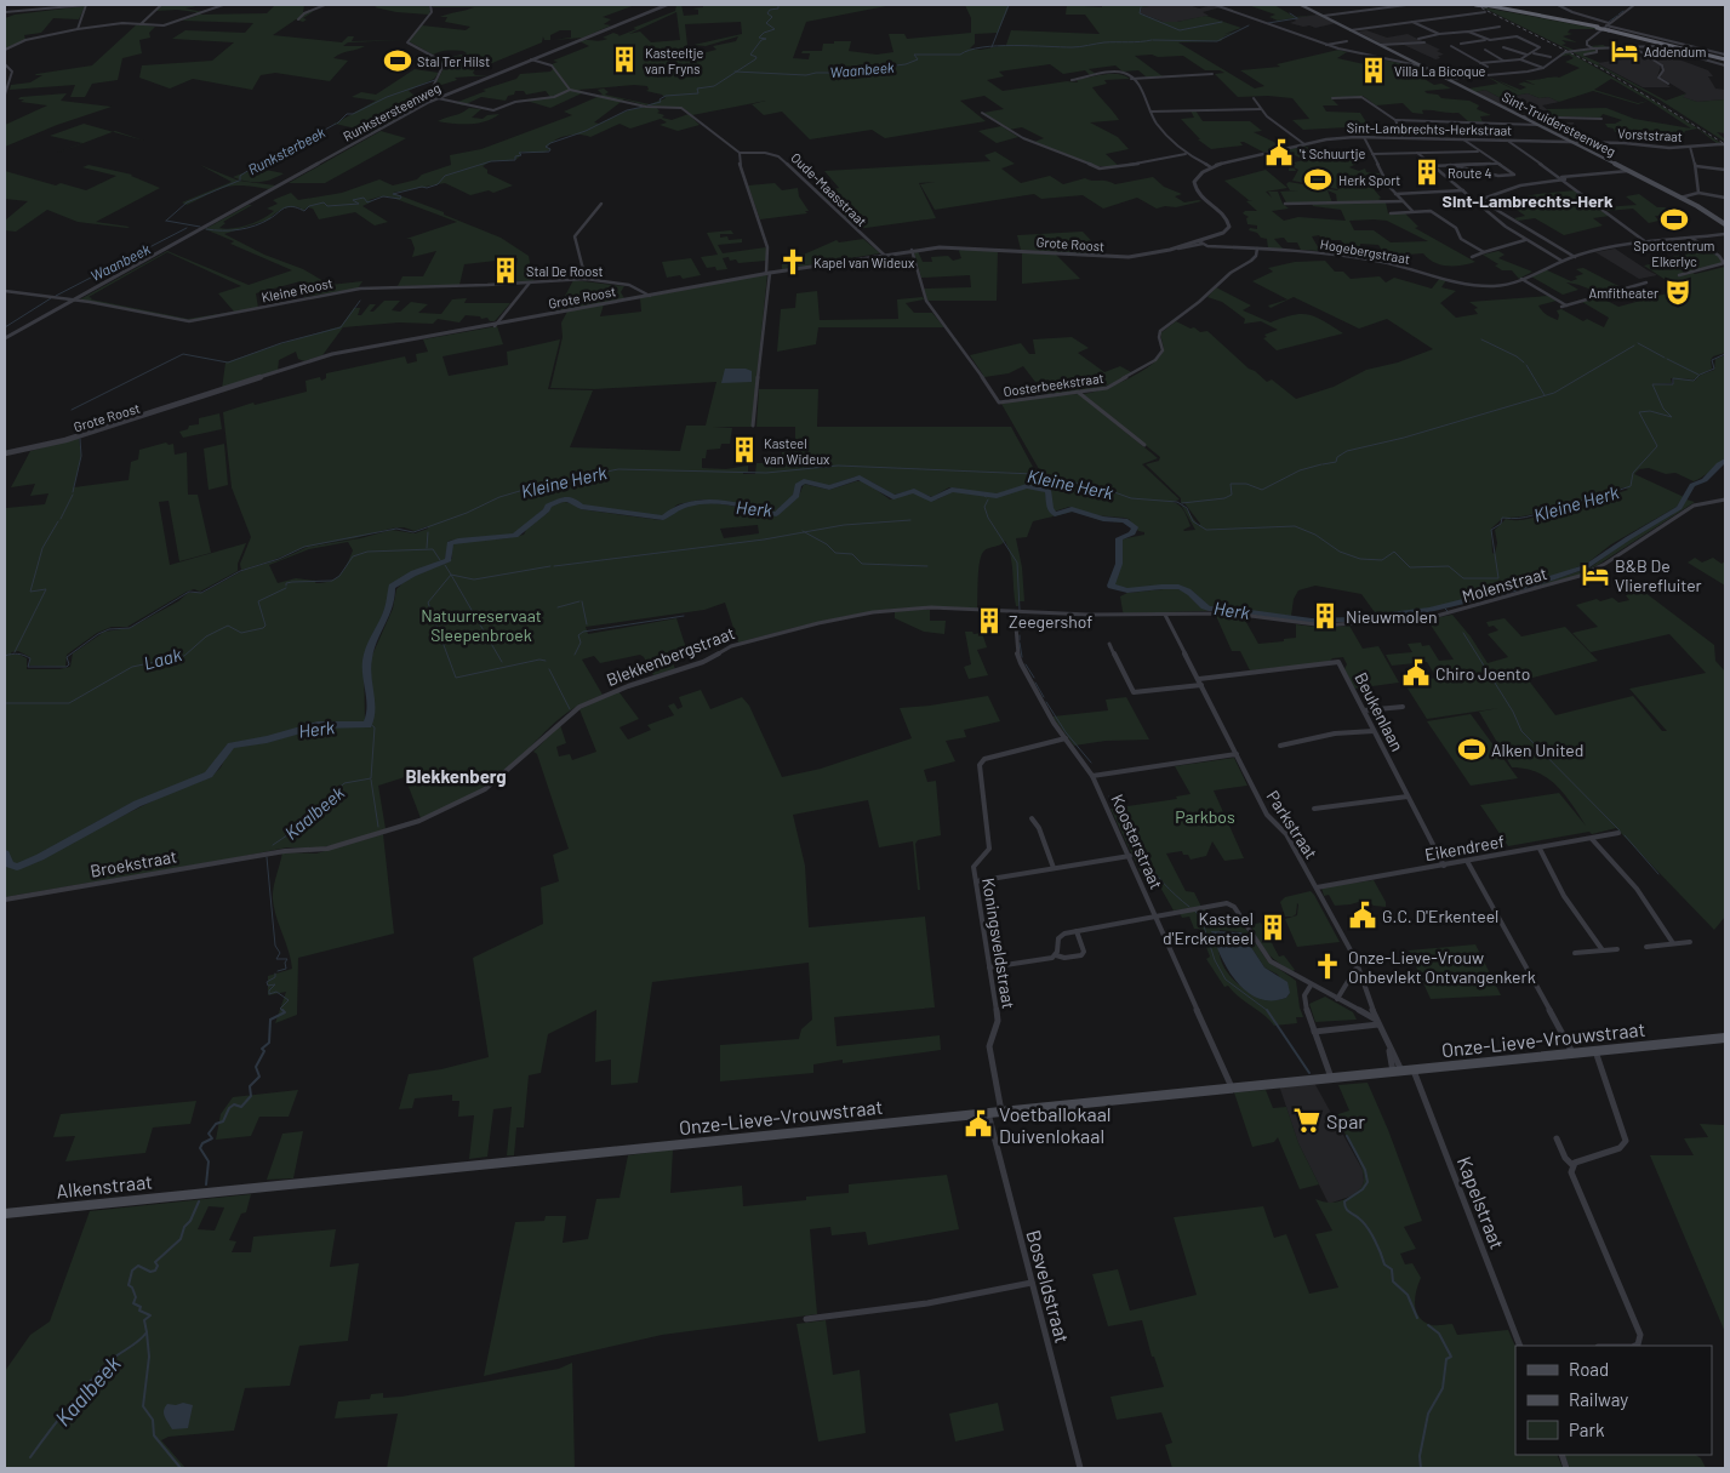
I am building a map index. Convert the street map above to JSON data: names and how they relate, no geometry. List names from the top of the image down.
{
  "streets": {
    "main road": ["Sint-Truidersteenweg", "Onze-Lieve-Vrouwstraat", "Alkenstraat"],
    "street": [
      "Runkstersteenweg",
      "Sint-Lambrechts-Herkstraat",
      "Vorststraat",
      "Oude-Maasstraat",
      "Grote Roost",
      "Hogebergstraat",
      "Kleine Roost",
      "Oosterbeekstraat",
      "Molenstraat",
      "Blekkenbergstraat",
      "Beukenlaan",
      "Parkstraat",
      "Koosterstraat",
      "Eikendreef",
      "Broekstraat",
      "Koningsveldstraat",
      "Kapelstraat",
      "Bosveldstraat"
    ]
  },
  "crossings": [
    ["Runkstersteenweg", "Kleine Roost"],
    ["Sint-Truidersteenweg", "Sint-Lambrechts-Herkstraat"],
    ["Sint-Truidersteenweg", "Vorststraat"],
    ["Sint-Lambrechts-Herkstraat", "Vorststraat"],
    ["Oude-Maasstraat", "Grote Roost"],
    ["Grote Roost", "Hogebergstraat"],
    ["Grote Roost", "Kleine Roost"],
    ["Grote Roost", "Oosterbeekstraat"],
    ["Hogebergstraat", "Oosterbeekstraat"],
    ["Molenstraat", "Blekkenbergstraat"],
    ["Molenstraat", "Parkstraat"],
    ["Molenstraat", "Koosterstraat"],
    ["Blekkenbergstraat", "Koosterstraat"],
    ["Blekkenbergstraat", "Broekstraat"],
    ["Beukenlaan", "Parkstraat"],
    ["Beukenlaan", "Eikendreef"],
    ["Parkstraat", "Eikendreef"],
    ["Parkstraat", "Onze-Lieve-Vrouwstraat"],
    ["Koosterstraat", "Koningsveldstraat"],
    ["Koosterstraat", "Onze-Lieve-Vrouwstraat"],
    ["Koningsveldstraat", "Onze-Lieve-Vrouwstraat"],
    ["Onze-Lieve-Vrouwstraat", "Alkenstraat"],
    ["Onze-Lieve-Vrouwstraat", "Kapelstraat"],
    ["Onze-Lieve-Vrouwstraat", "Bosveldstraat"]
  ],
  "districts": ["Sint-Lambrechts-Herk", "Blekkenberg"],
  "water": [
    "Waanbeek",
    "Runksterbeek",
    "Kleine Herk",
    "Herk",
    "Laak",
    "Kaalbeek"
  ],
  "parks": ["Natuurreservaat Sleepenbroek", "Parkbos"],
  "places": {
    "hotel": ["Addendum", "B&B De Vlierefluiter"],
    "building": [
      "Kasteeltje van Fryns",
      "Villa La Bicoque",
      "Route 4",
      "Stal De Roost",
      "Kasteel van Wideux",
      "Nieuwmolen",
      "Zeegershof",
      "Kasteel d'Erckenteel"
    ],
    "sports": [
      "Stal Ter Hilst",
      "Herk Sport",
      "Sportcentrum Elkerlyc",
      "Alken United"
    ],
    "public building": [
      "'t Schuurtje",
      "Chiro Joento",
      "G.C. D'Erkenteel",
      "Voetballokaal Duivenlokaal"
    ],
    "church": ["Kapel van Wideux", "Onze-Lieve-Vrouw Onbevlekt Ontvangenkerk"],
    "theatre": ["Amfitheater"],
    "supermarket": ["Spar"]
  },
  "legend": ["Road", "Railway", "Park"]
}
